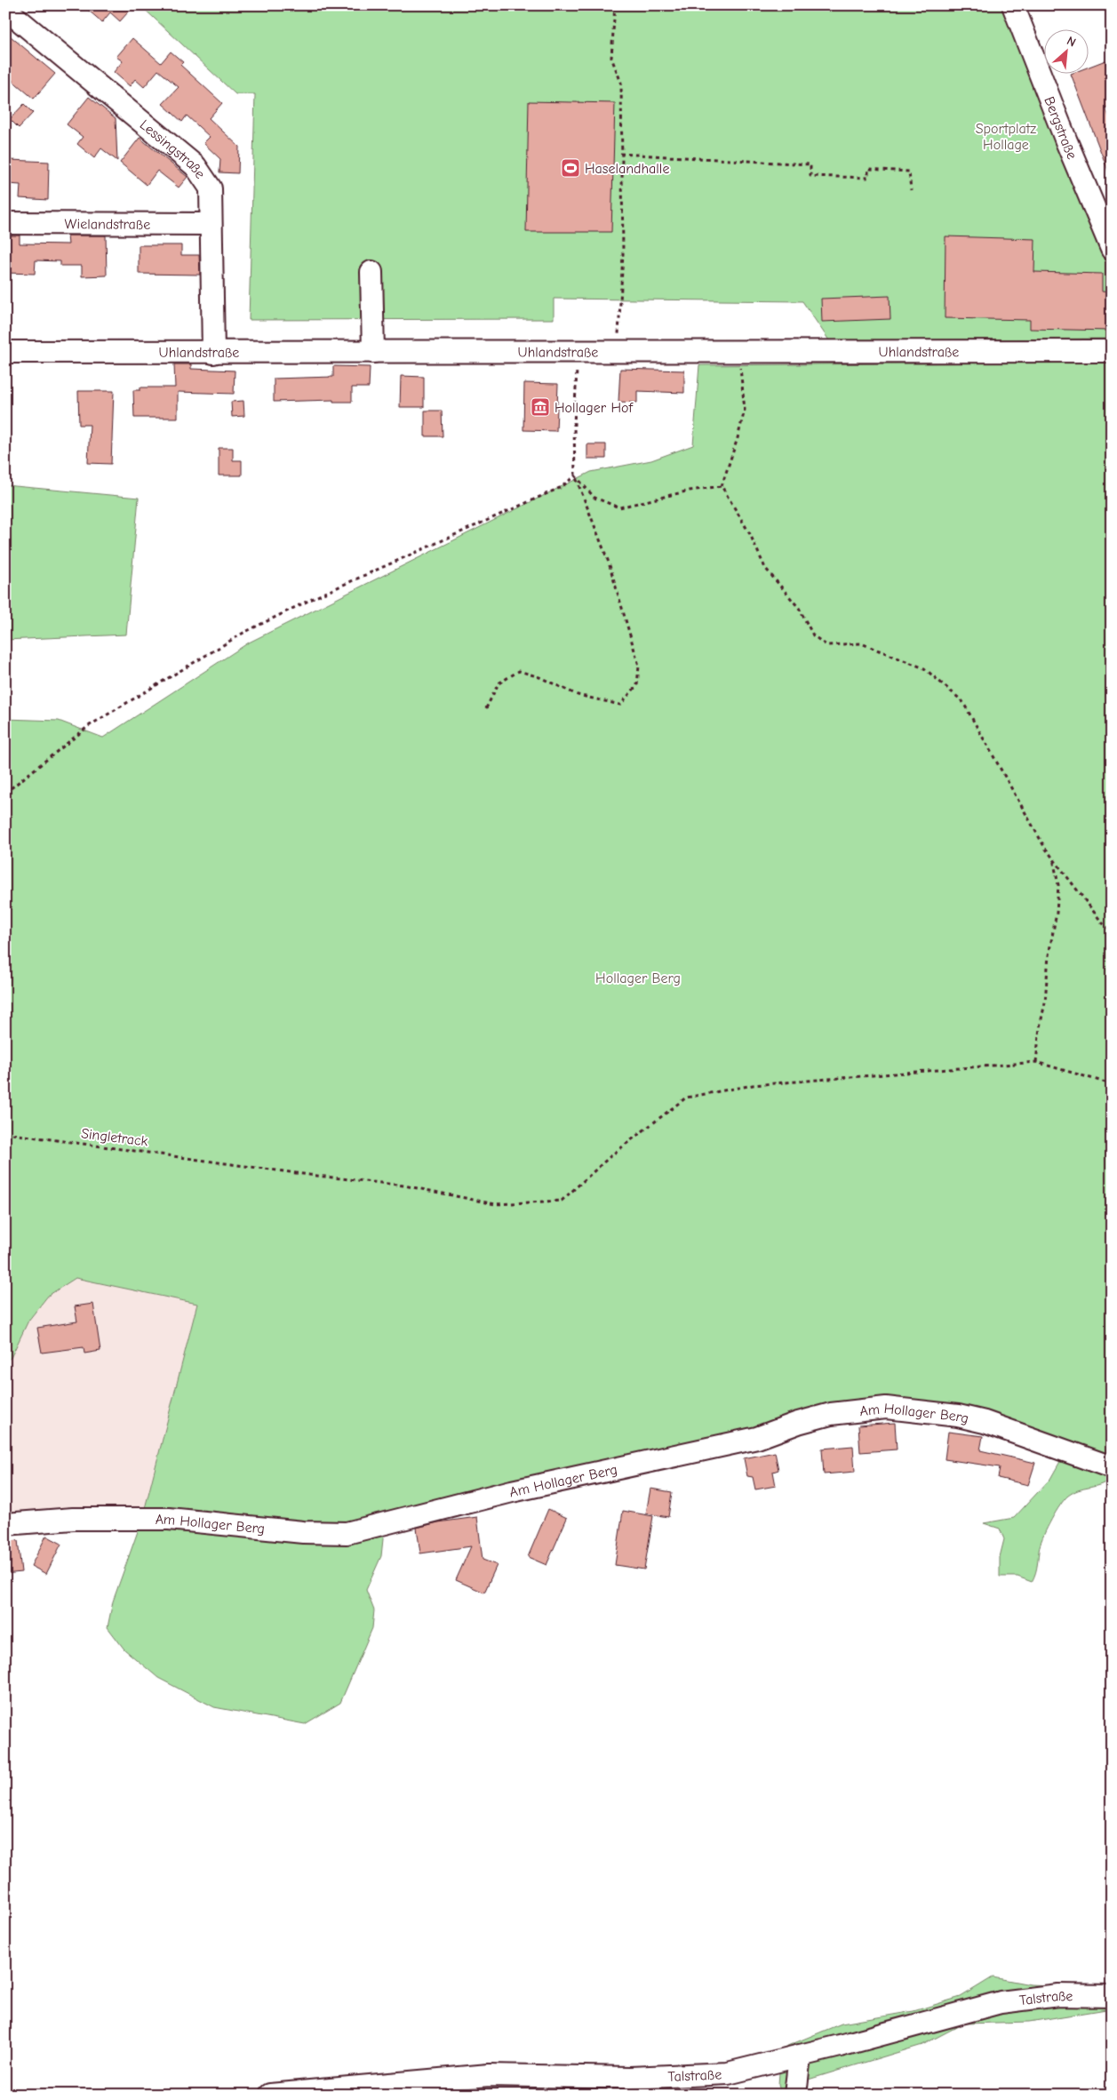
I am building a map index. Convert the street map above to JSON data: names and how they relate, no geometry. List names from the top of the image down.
{
  "streets": {
    "street": [
      "Bergstraße",
      "Lessingstraße",
      "Wielandstraße",
      "Uhlandstraße",
      "Am Hollager Berg",
      "Talstraße"
    ],
    "path": ["Singletrack"]
  },
  "crossings": [
    ["Lessingstraße", "Wielandstraße"],
    ["Lessingstraße", "Uhlandstraße"]
  ],
  "parks": ["Sportplatz Hollage", "Hollager Berg"],
  "places": {
    "sports": ["Haselandhalle"],
    "museum": ["Hollager Hof"]
  },
  "north": "top right"
}
